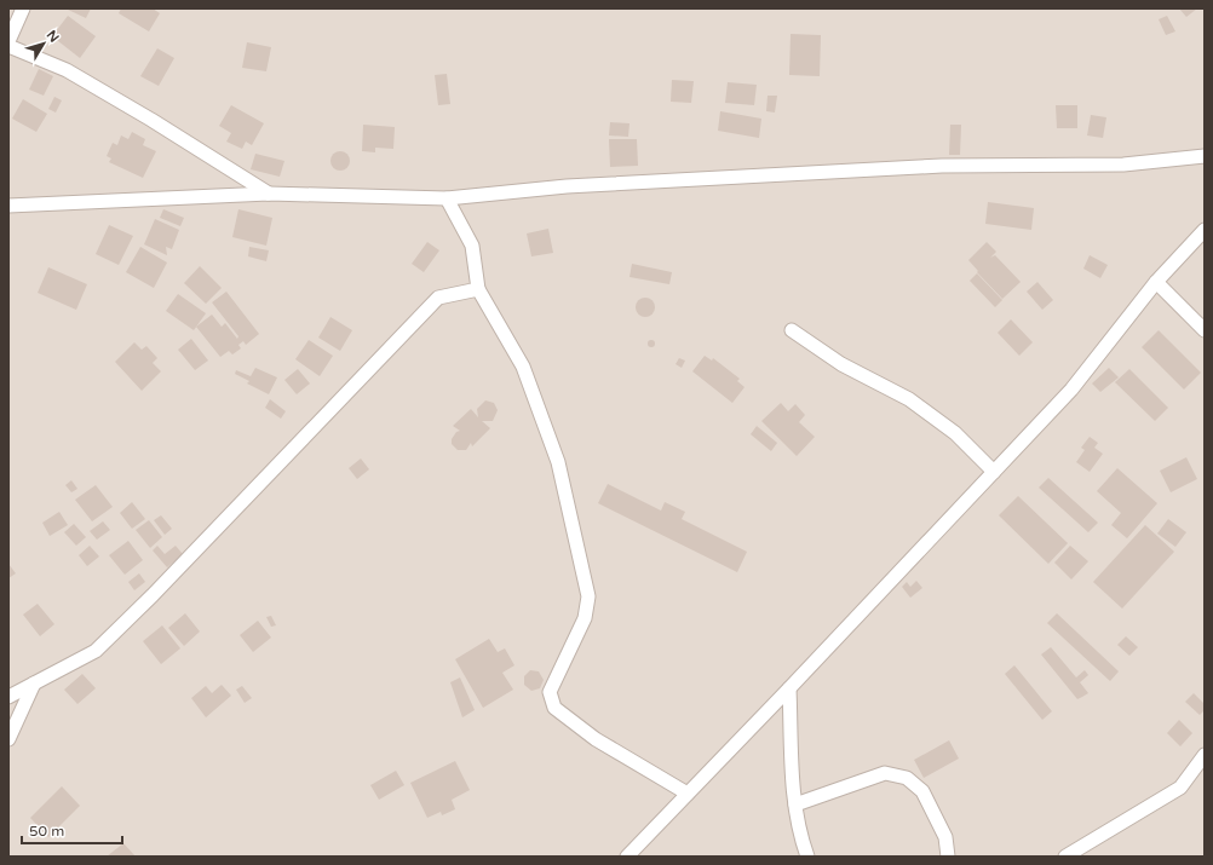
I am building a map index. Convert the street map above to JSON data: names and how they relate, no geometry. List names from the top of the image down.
{
  "scale_bar": "50 m",
  "north": "top right"
}
